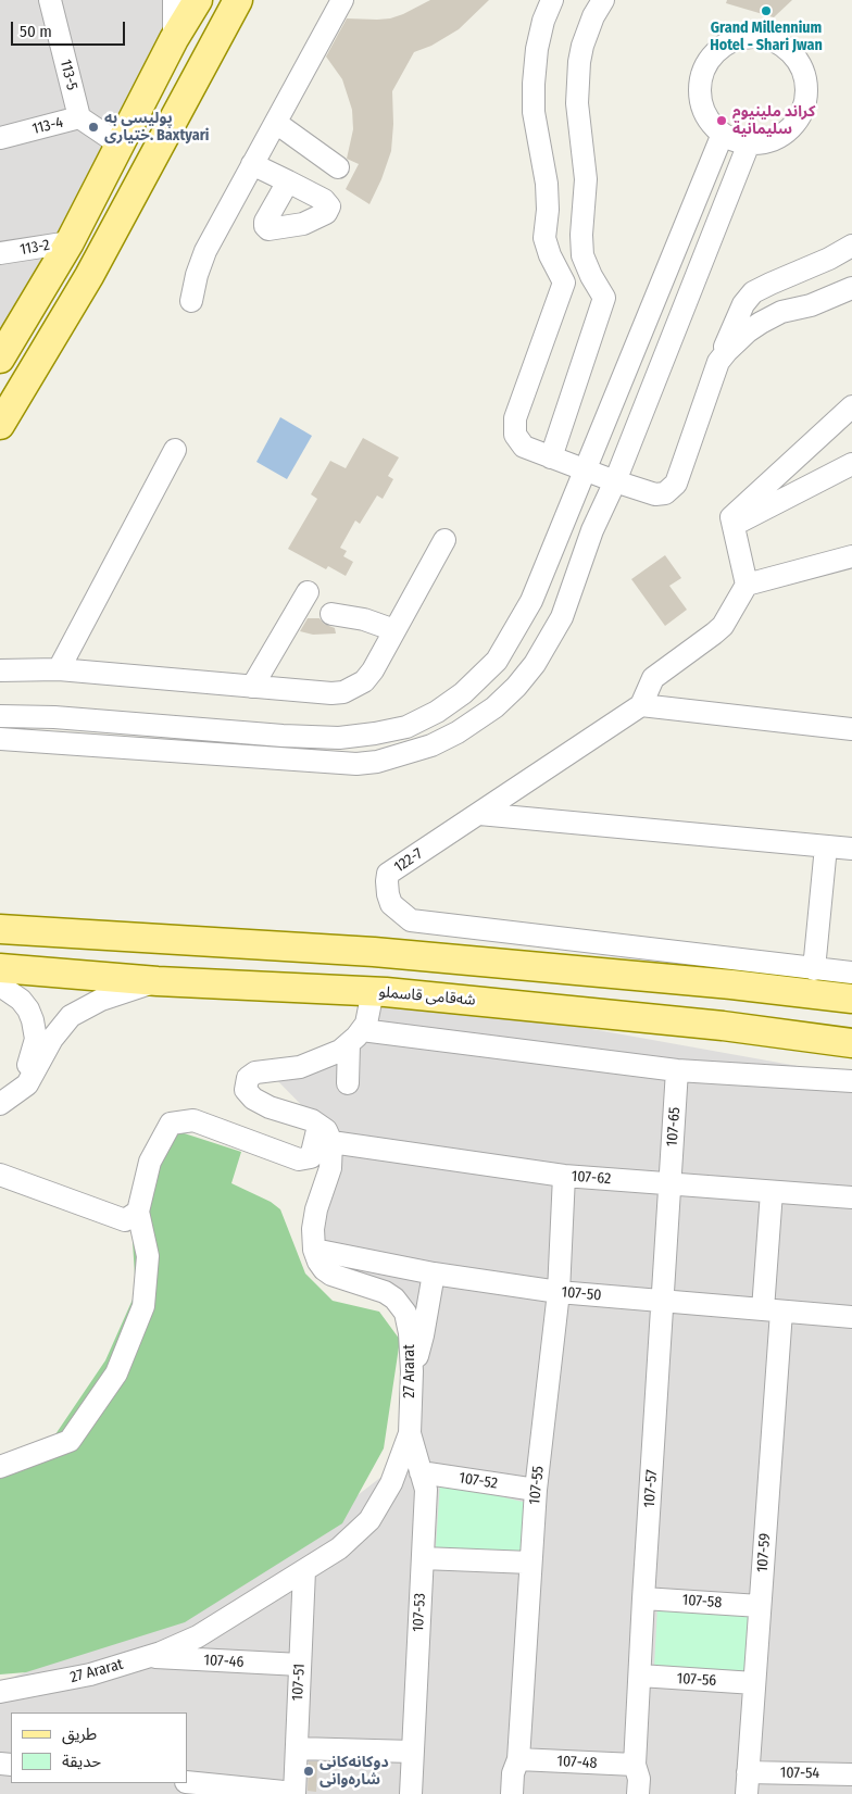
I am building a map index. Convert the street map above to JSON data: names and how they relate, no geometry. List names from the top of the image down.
{
  "streets": {
    "main road": ["شەقامی قاسملو"],
    "street": [
      "113-5",
      "113-4",
      "113-2",
      "122-7",
      "107-65",
      "107-62",
      "107-50",
      "27 Ararat",
      "107-52",
      "107-55",
      "107-57",
      "107-59",
      "107-58",
      "107-53",
      "107-46",
      "107-56",
      "107-51",
      "107-48",
      "107-54"
    ]
  },
  "crossings": [
    ["113-5", "113-4"],
    ["107-65", "107-62"],
    ["107-65", "107-57"],
    ["107-62", "107-55"],
    ["107-62", "107-57"],
    ["107-62", "107-59"],
    ["107-50", "27 Ararat"],
    ["107-50", "107-55"],
    ["107-50", "107-57"],
    ["107-50", "107-59"],
    ["27 Ararat", "107-53"],
    ["27 Ararat", "107-46"],
    ["27 Ararat", "107-51"],
    ["107-52", "107-55"],
    ["107-52", "107-53"],
    ["107-55", "107-48"],
    ["107-57", "107-58"],
    ["107-57", "107-56"],
    ["107-57", "107-48"],
    ["107-59", "107-58"],
    ["107-59", "107-56"],
    ["107-59", "107-54"],
    ["107-46", "107-51"]
  ],
  "places": [
    "Grand Millennium Hotel - Shari Jwan",
    "كراند ملينيوم سليمانية",
    "پولیسی به ختیاری. Baxtyari",
    "دوکانەکانی شارەوانی"
  ],
  "legend": ["طريق", "حديقة"],
  "scale_bar": "50 m"
}
